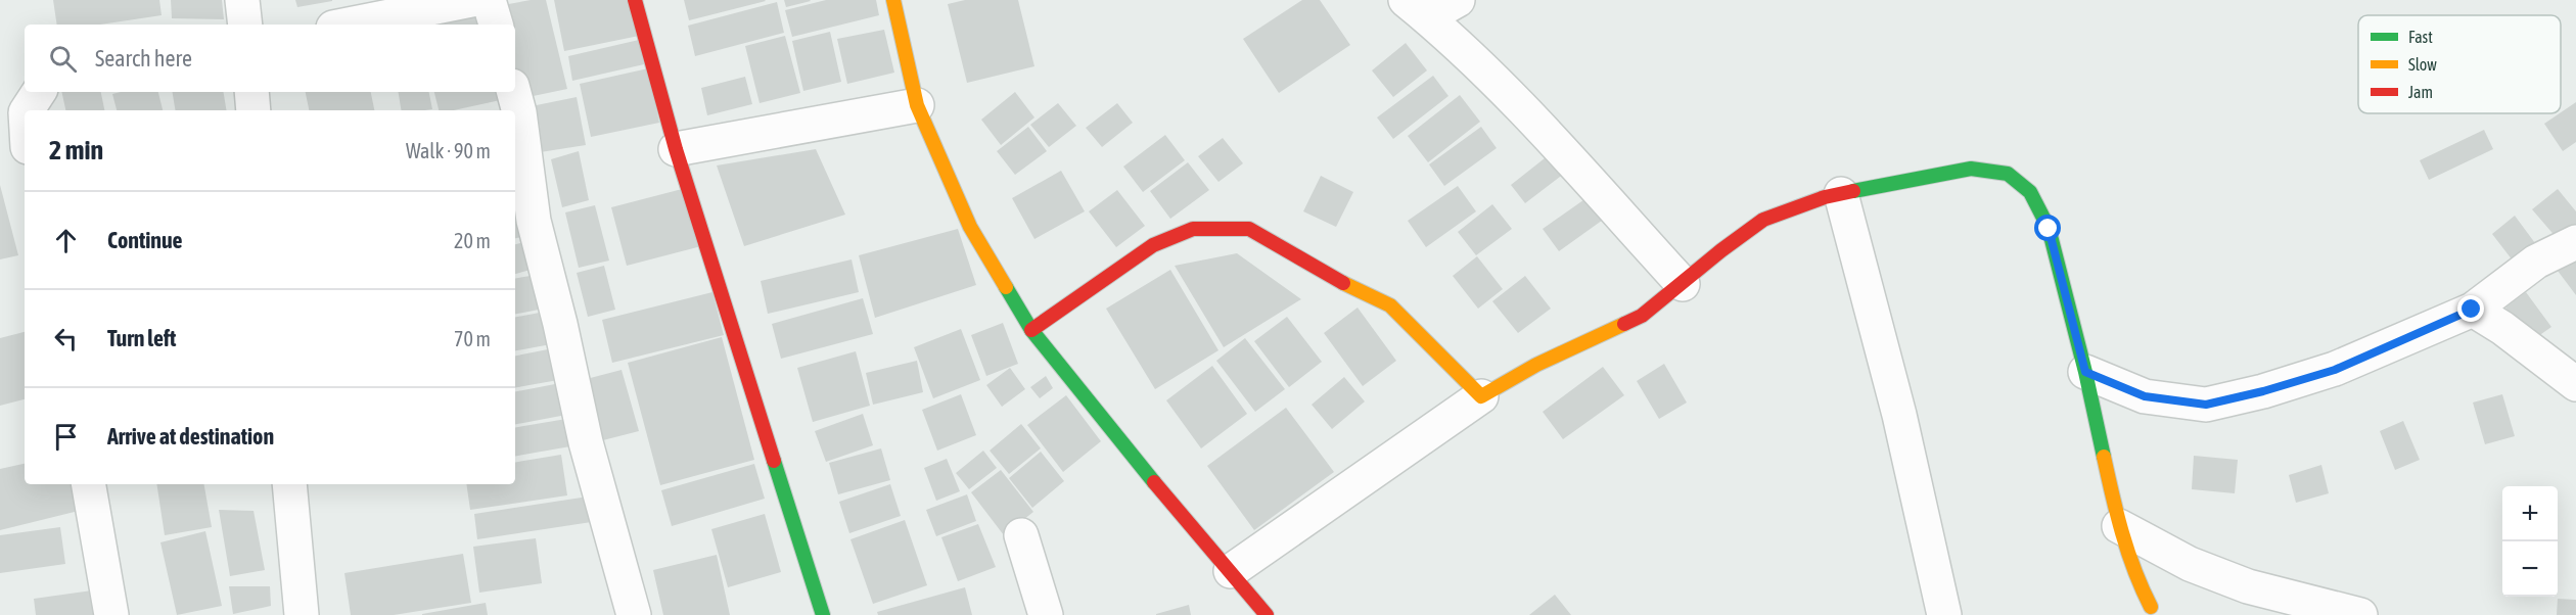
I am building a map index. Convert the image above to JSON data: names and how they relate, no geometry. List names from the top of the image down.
{
  "legend": ["Fast", "Slow", "Jam"],
  "page": {
    "search": "Search here",
    "heading": ["2 min", "Walk · 90 m"],
    "list": [
      ["Continue", "20 m"],
      ["Turn left", "70 m"],
      "Arrive at destination"
    ],
    "map_buttons": ["+", "−"]
  }
}
